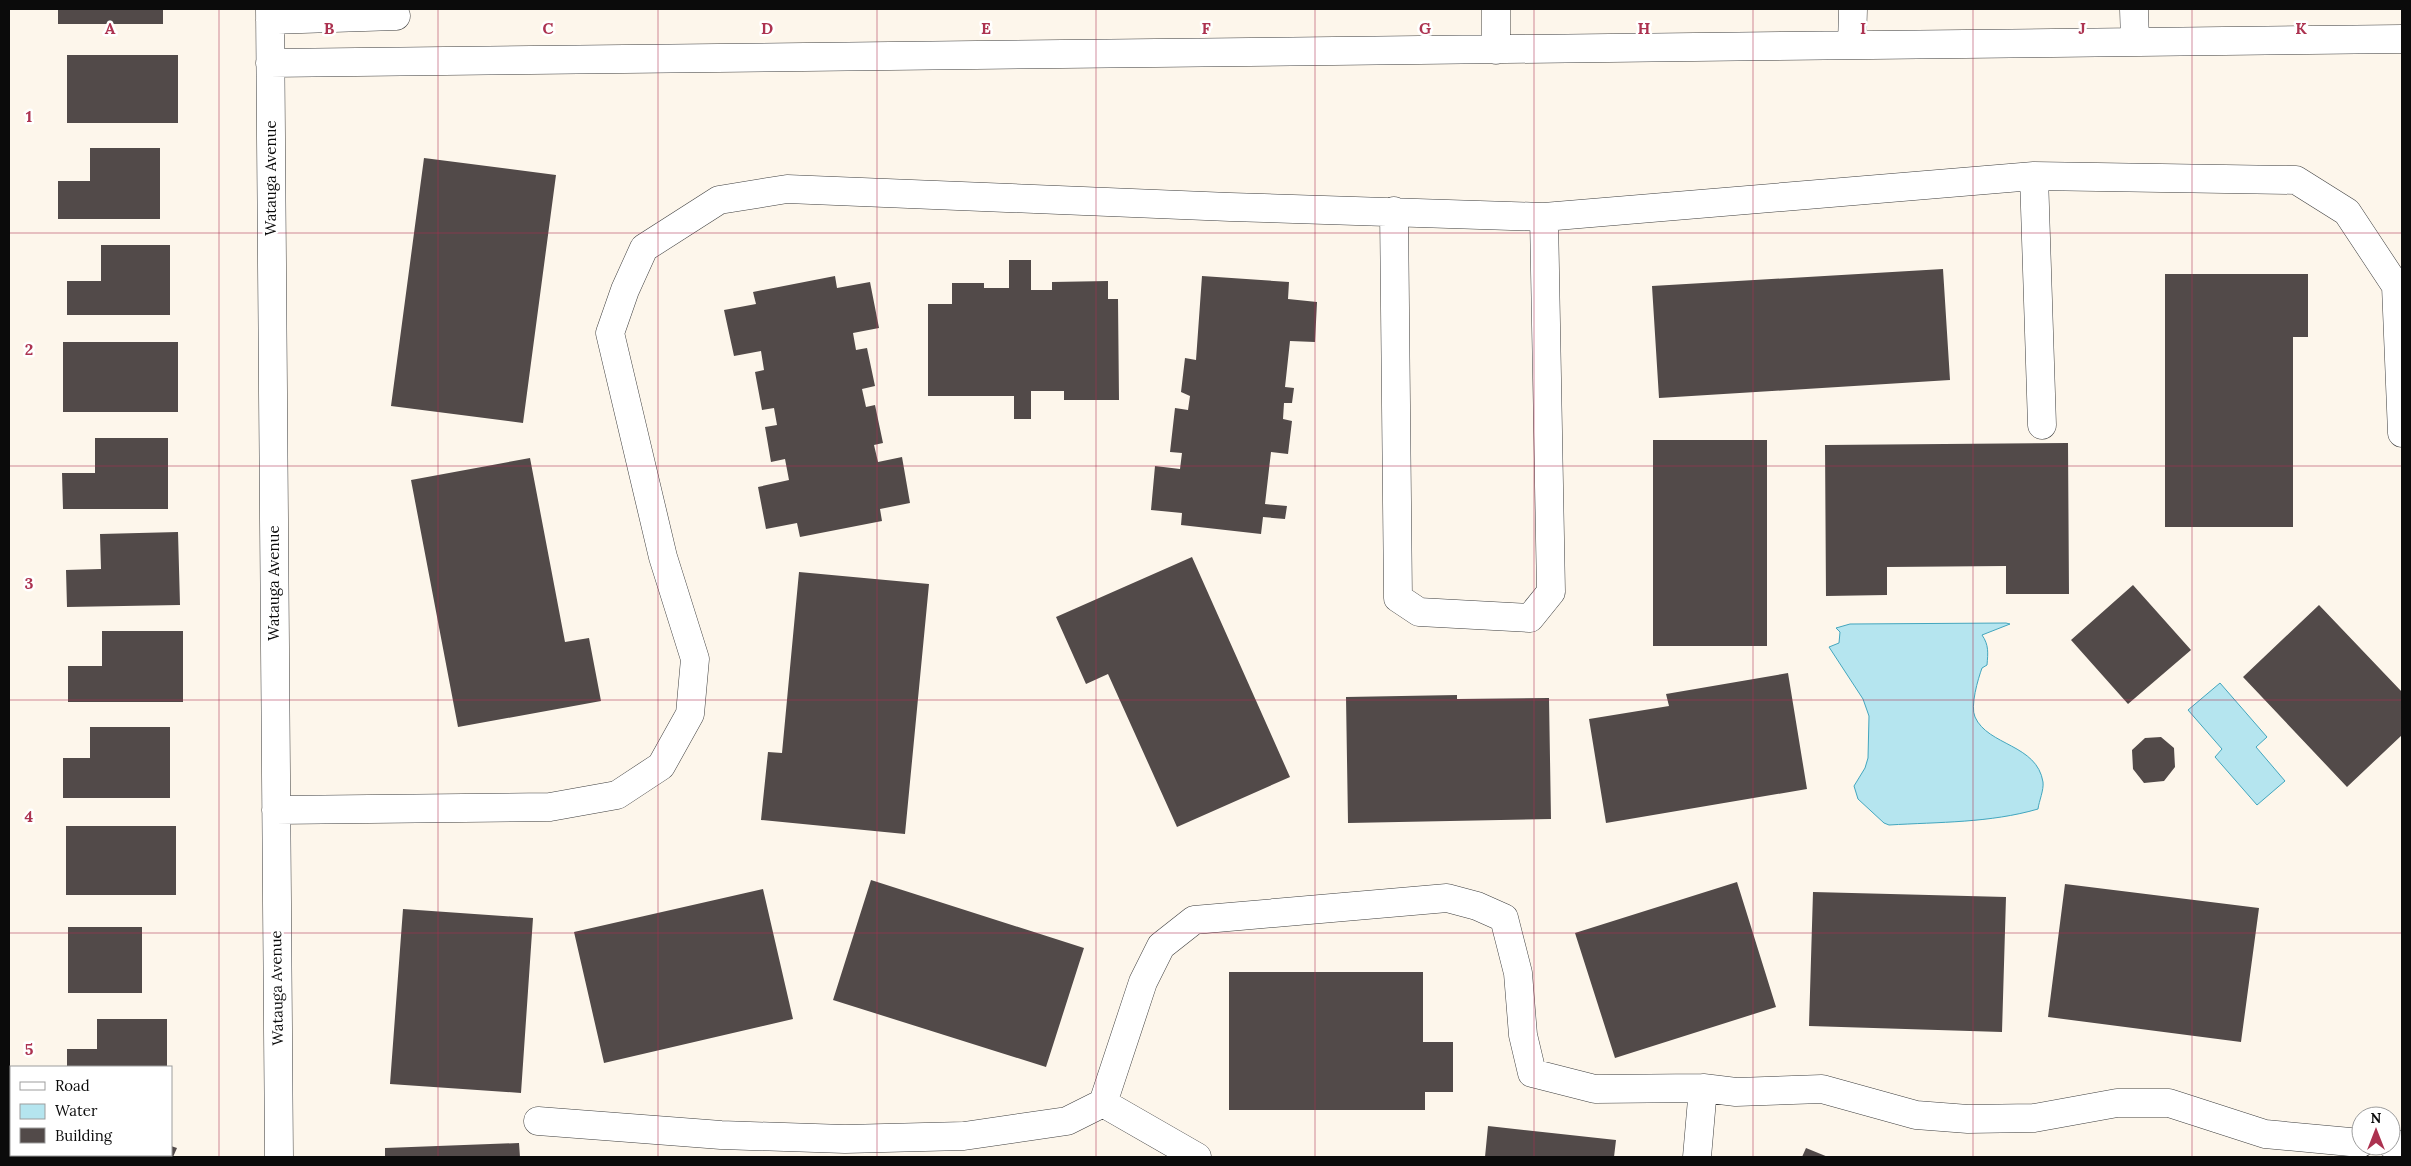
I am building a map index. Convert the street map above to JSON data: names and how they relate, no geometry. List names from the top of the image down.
{
  "streets": {
    "street": ["Watauga Avenue"]
  },
  "legend": ["Road", "Water", "Building"],
  "north": "top",
  "grid": {
    "columns": [
      "A",
      "B",
      "C",
      "D",
      "E",
      "F",
      "G",
      "H",
      "I",
      "J",
      "K"
    ],
    "rows": [
      "1",
      "2",
      "3",
      "4",
      "5"
    ]
  }
}
